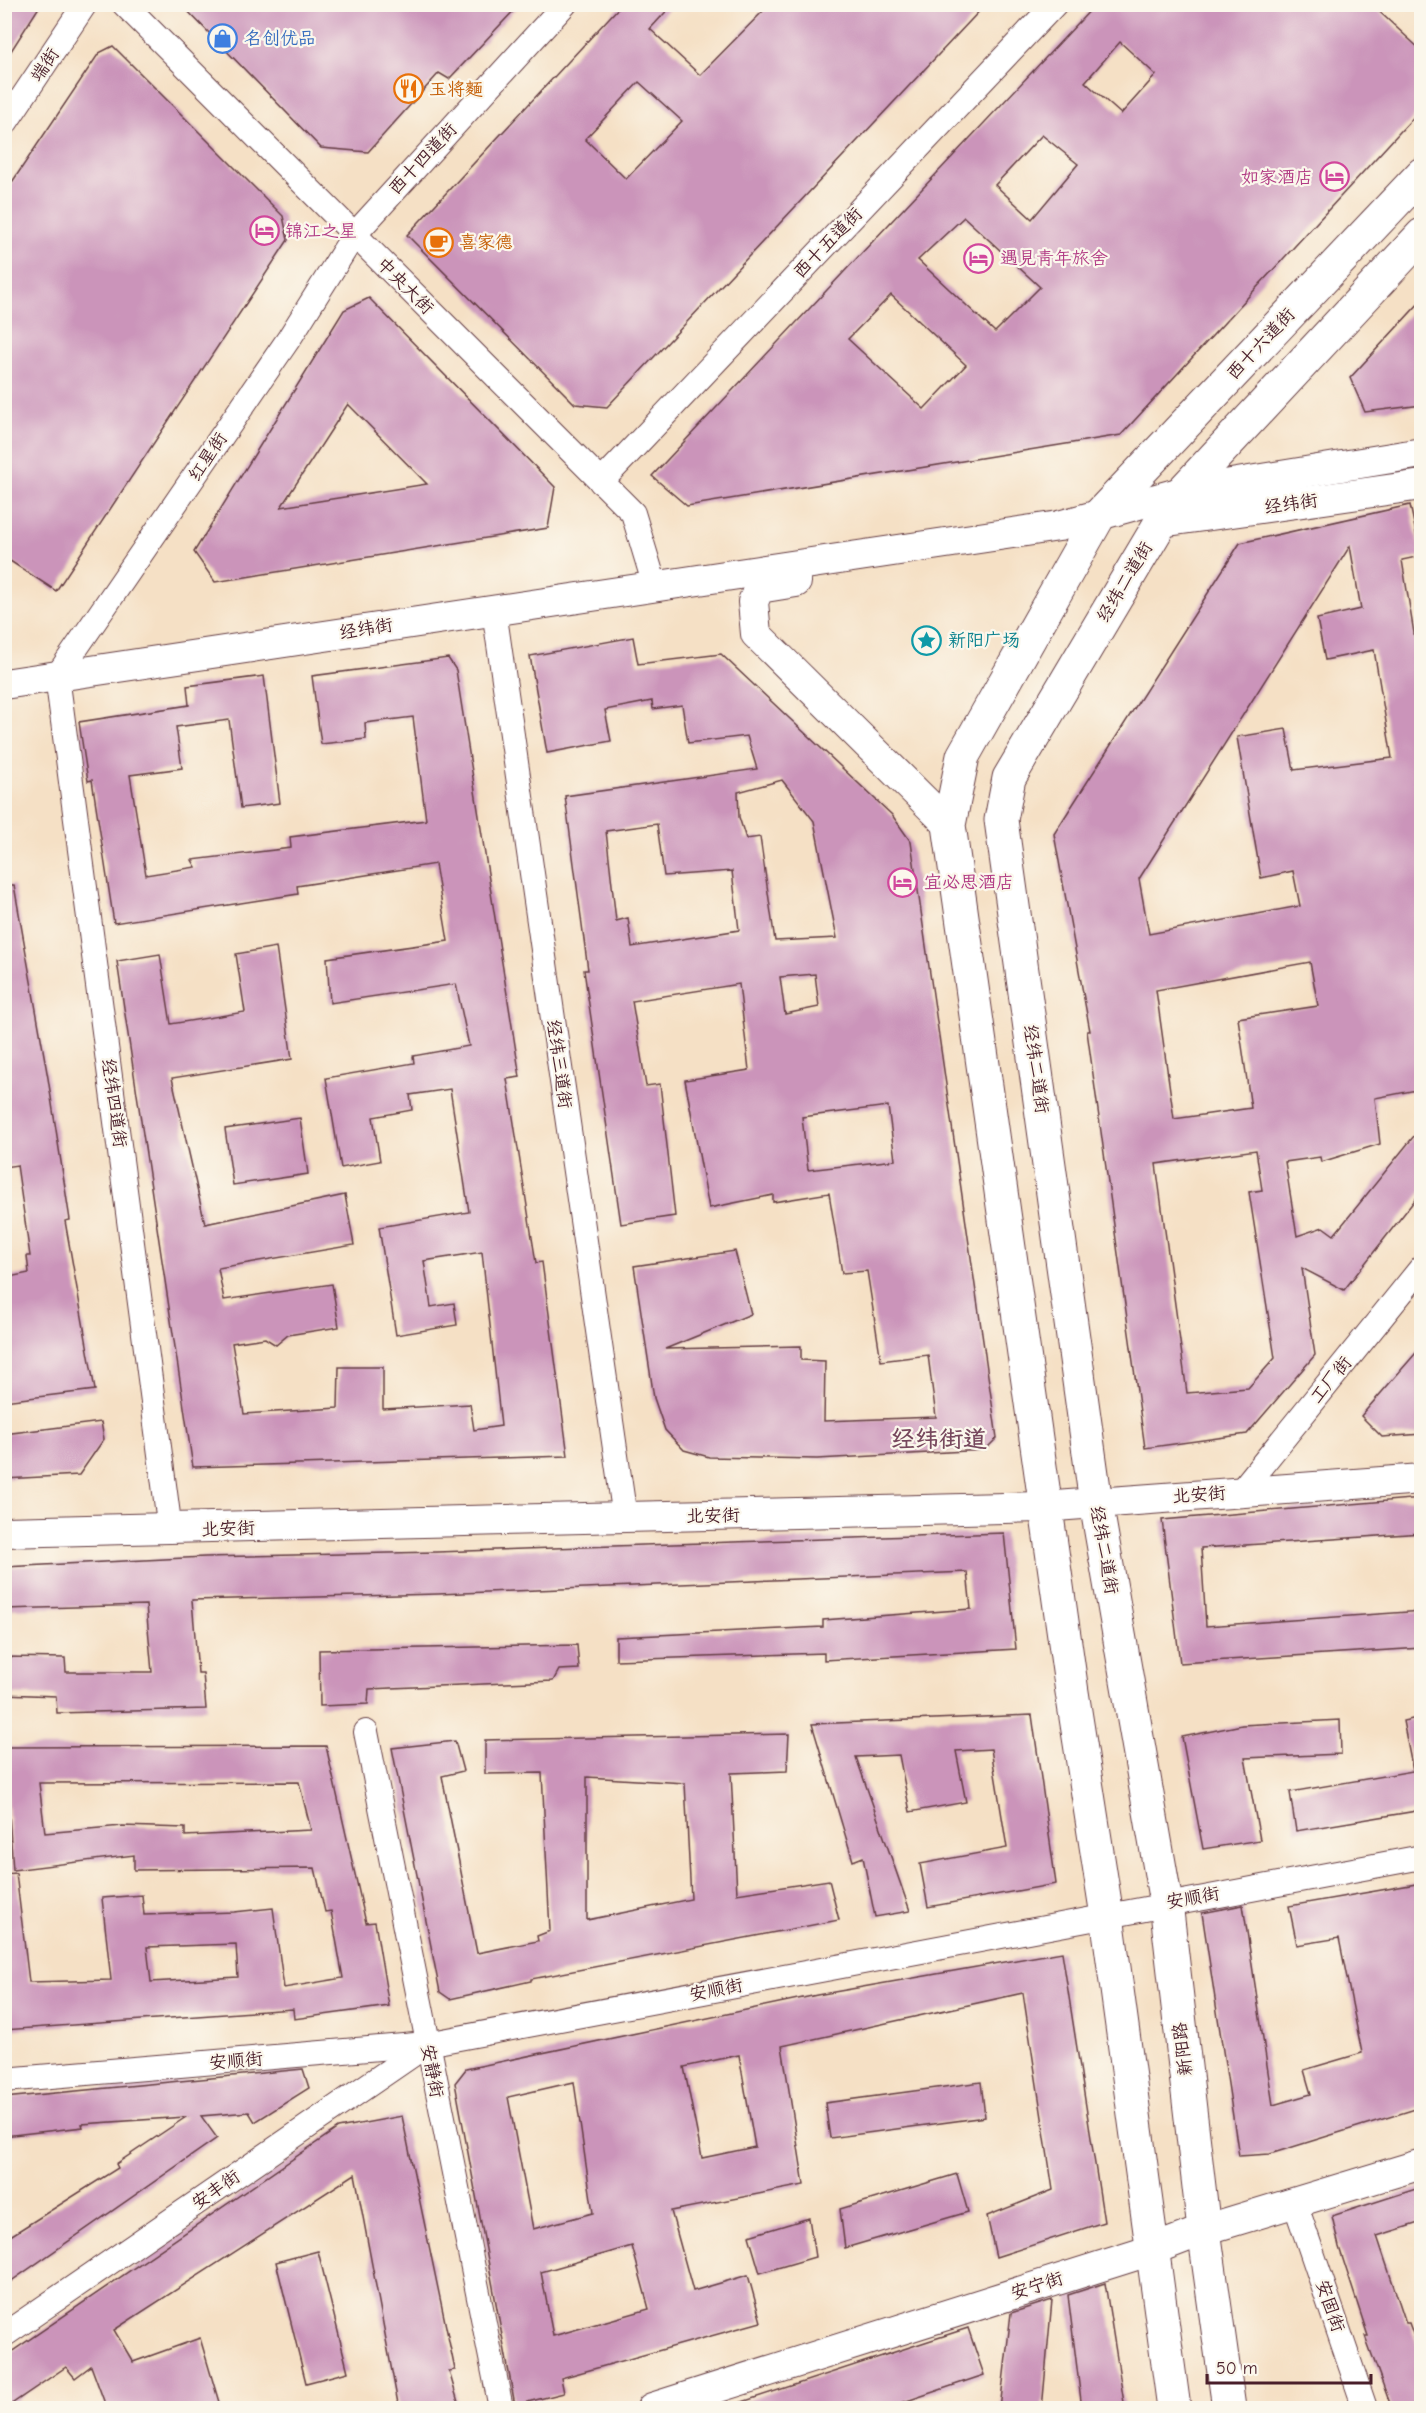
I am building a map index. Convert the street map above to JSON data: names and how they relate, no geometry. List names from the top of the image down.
{
  "streets": {
    "highway": ["西十六道街", "经纬二道街", "新阳路"],
    "main road": ["经纬街", "北安街", "安宁街"],
    "street": [
      "端街",
      "西十四道街",
      "西十五道街",
      "中央大街",
      "红星街",
      "经纬三道街",
      "经纬四道街",
      "工厂街",
      "安顺街",
      "安静街",
      "安丰街",
      "安固街"
    ]
  },
  "crossings": [
    ["西十四道街", "中央大街"],
    ["西十四道街", "红星街"],
    ["西十五道街", "中央大街"],
    ["中央大街", "红星街"],
    ["中央大街", "经纬街"],
    ["西十六道街", "经纬街"],
    ["红星街", "经纬街"],
    ["红星街", "经纬四道街"],
    ["经纬街", "经纬二道街"],
    ["经纬街", "经纬三道街"],
    ["经纬街", "经纬四道街"],
    ["经纬二道街", "北安街"],
    ["经纬二道街", "新阳路"],
    ["经纬三道街", "北安街"],
    ["经纬四道街", "北安街"],
    ["工厂街", "北安街"],
    ["安顺街", "新阳路"],
    ["安顺街", "安静街"],
    ["安顺街", "安丰街"],
    ["新阳路", "安宁街"],
    ["安静街", "安丰街"],
    ["安宁街", "安固街"]
  ],
  "districts": ["经纬街道"],
  "places": {
    "shop": ["名创优品"],
    "restaurant": ["玉将麵"],
    "hotel": [
      "如家酒店",
      "锦江之星",
      "遇見青年旅舍",
      "宜必思酒店"
    ],
    "cafe": ["喜家德"],
    "place": ["新阳广场"]
  },
  "scale_bar": "50 m"
}
